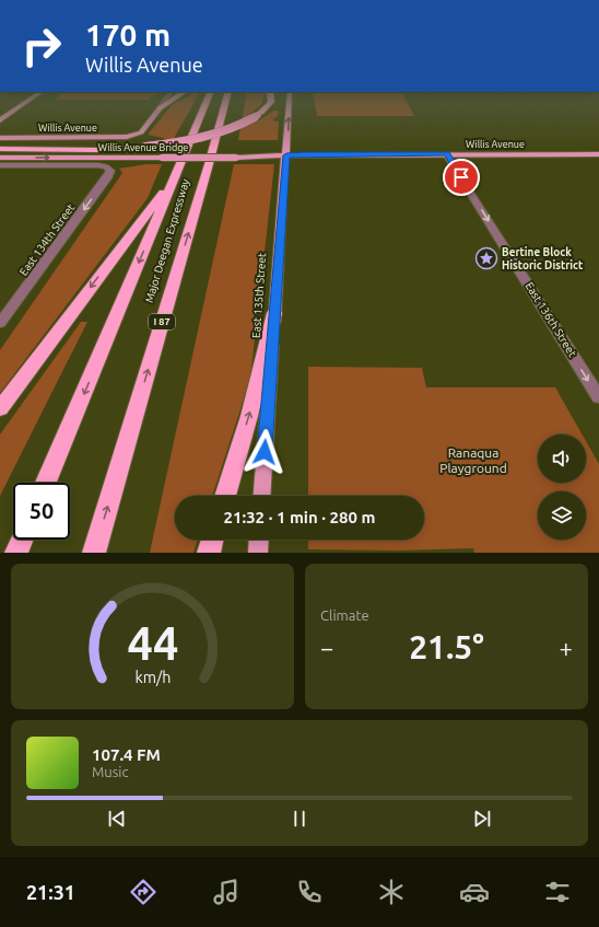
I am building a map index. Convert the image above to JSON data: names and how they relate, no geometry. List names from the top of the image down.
{
  "streets": {
    "highway": ["Major Deegan Expressway", "I 87"],
    "main road": ["Willis Avenue", "Willis Avenue Bridge", "East 135th Street"],
    "street": ["East 134th Street", "East 136th Street"]
  },
  "crossings": [
    ["Willis Avenue", "Willis Avenue Bridge"],
    ["Willis Avenue", "East 135th Street"],
    ["Willis Avenue", "East 136th Street"],
    ["Willis Avenue Bridge", "East 135th Street"]
  ],
  "one_way": ["Willis Avenue Bridge", "East 136th Street"],
  "parks": ["Ranaqua Playground"],
  "places": {
    "place": ["Bertine Block Historic District"]
  },
  "page": {
    "turn": ["170 m", "Willis Avenue"],
    "limit": "50",
    "trip": "21:32 · 1 min · 280 m",
    "tile": "Climate",
    "heat": ["−", "21.5°", "+"],
    "song": ["107.4 FM", "Music"],
    "tabs": "21:31",
    "gauge": ["44", "km/h"]
  }
}
